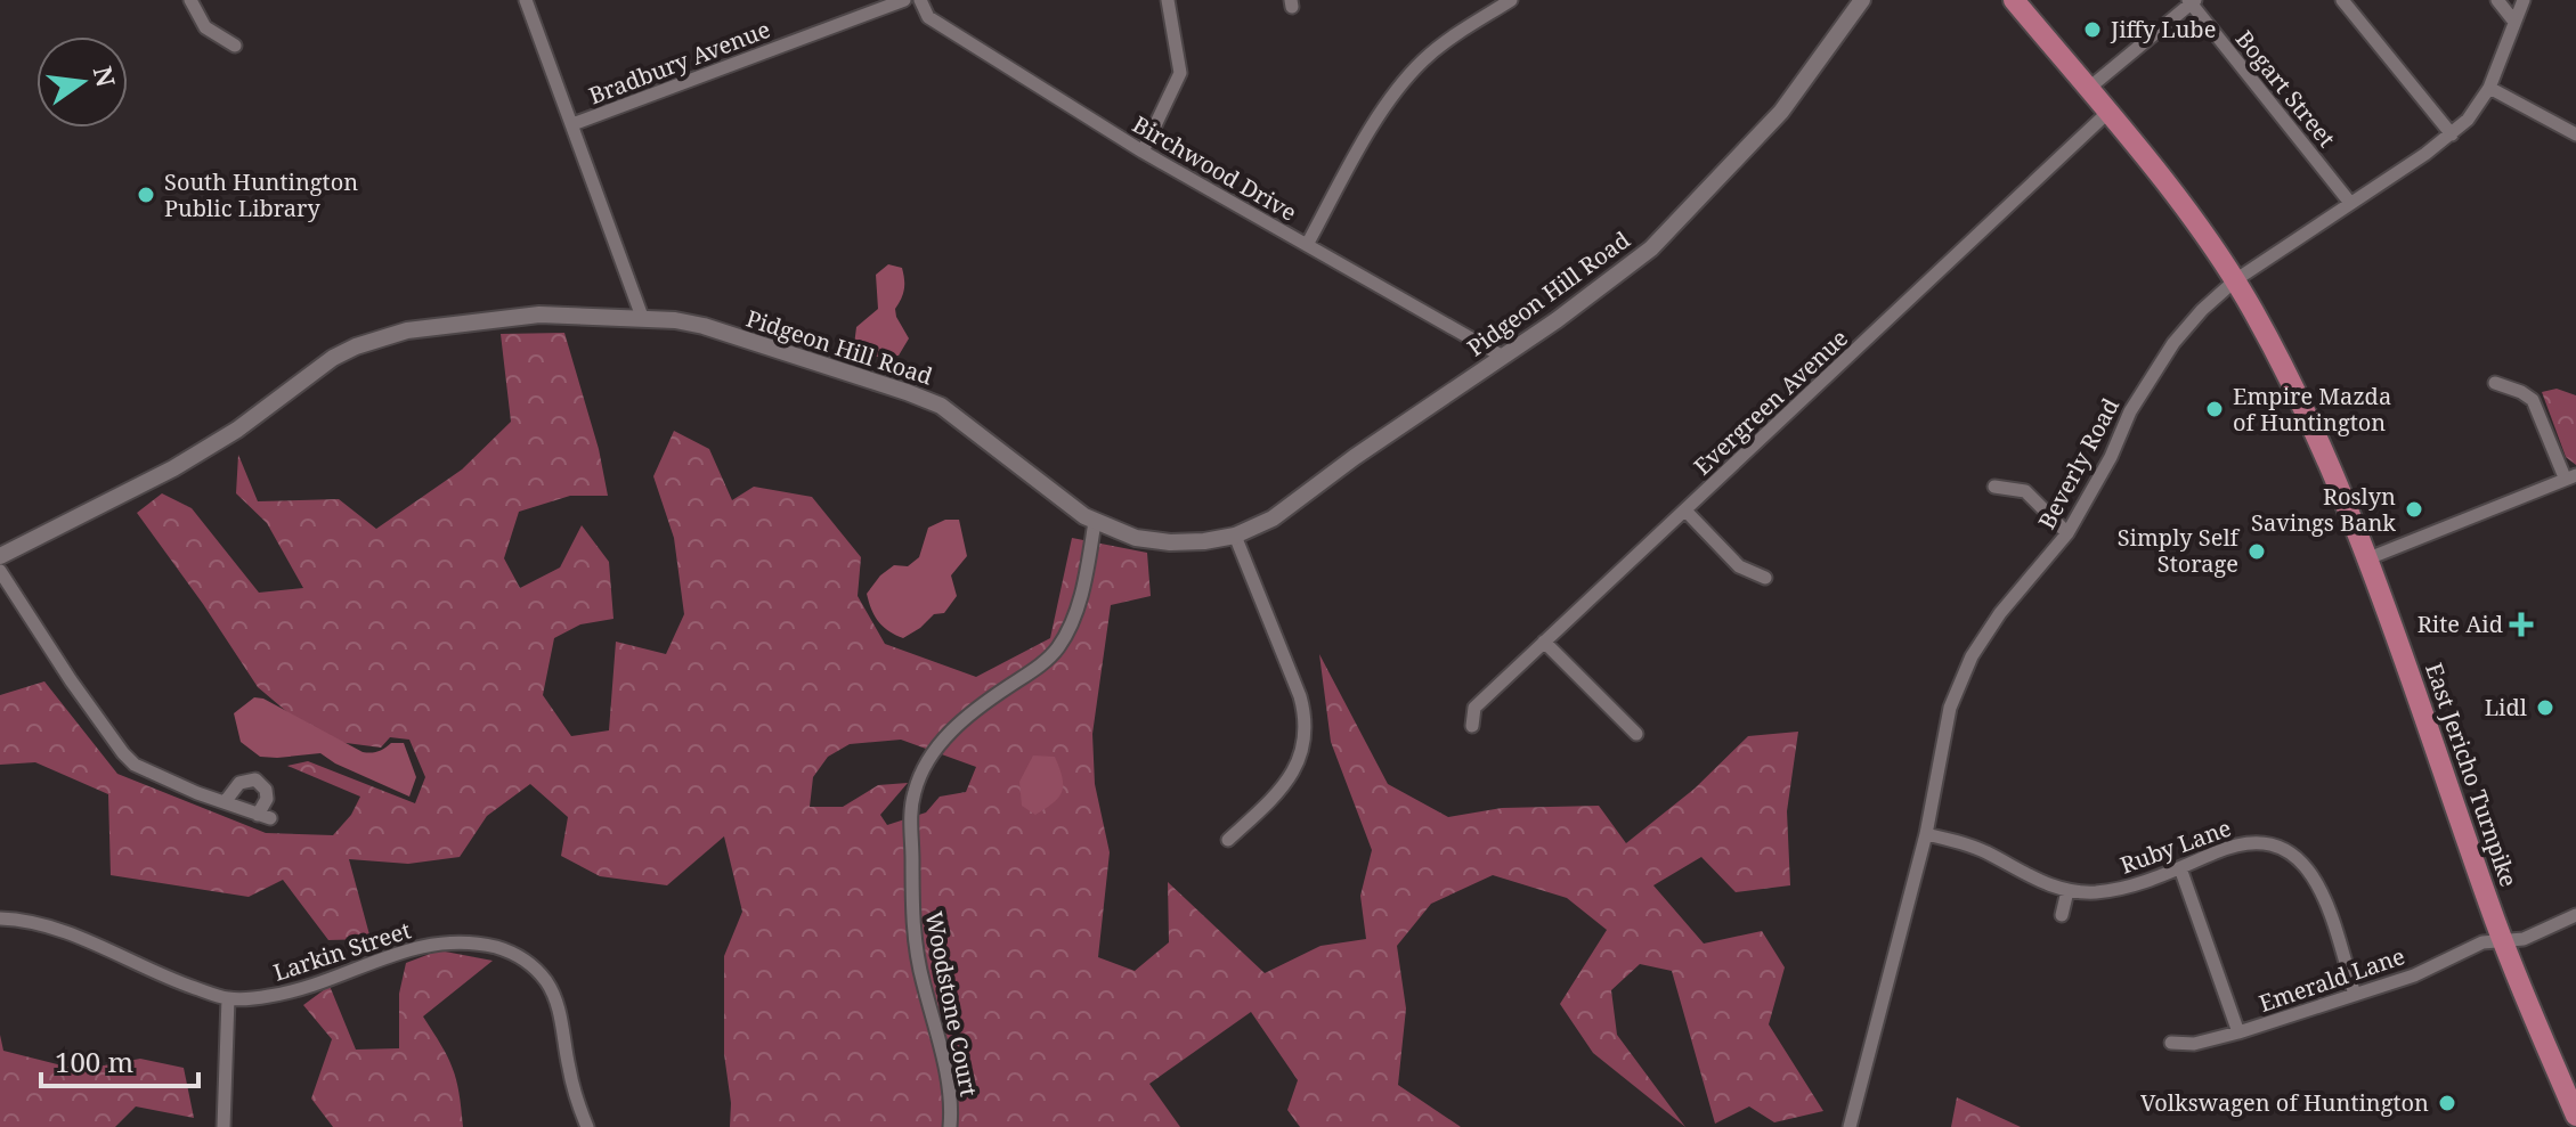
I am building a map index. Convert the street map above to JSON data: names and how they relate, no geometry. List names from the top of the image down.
{
  "streets": {
    "main road": ["East Jericho Turnpike"],
    "street": [
      "Bradbury Avenue",
      "Bogart Street",
      "Birchwood Drive",
      "Pidgeon Hill Road",
      "Evergreen Avenue",
      "Beverly Road",
      "Ruby Lane",
      "Larkin Street",
      "Emerald Lane",
      "Woodstone Court"
    ]
  },
  "crossings": [
    ["Bogart Street", "Beverly Road"],
    ["Birchwood Drive", "Pidgeon Hill Road"],
    ["Pidgeon Hill Road", "Woodstone Court"],
    ["Evergreen Avenue", "East Jericho Turnpike"],
    ["Beverly Road", "East Jericho Turnpike"],
    ["Beverly Road", "Ruby Lane"],
    ["East Jericho Turnpike", "Emerald Lane"],
    ["Ruby Lane", "Emerald Lane"]
  ],
  "places": {
    "other": [
      "Jiffy Lube",
      "South Huntington Public Library",
      "Empire Mazda of Huntington",
      "Roslyn Savings Bank",
      "Simply Self Storage",
      "Lidl",
      "Volkswagen of Huntington"
    ],
    "health": ["Rite Aid"]
  },
  "scale_bar": "100 m",
  "north": "right"
}
